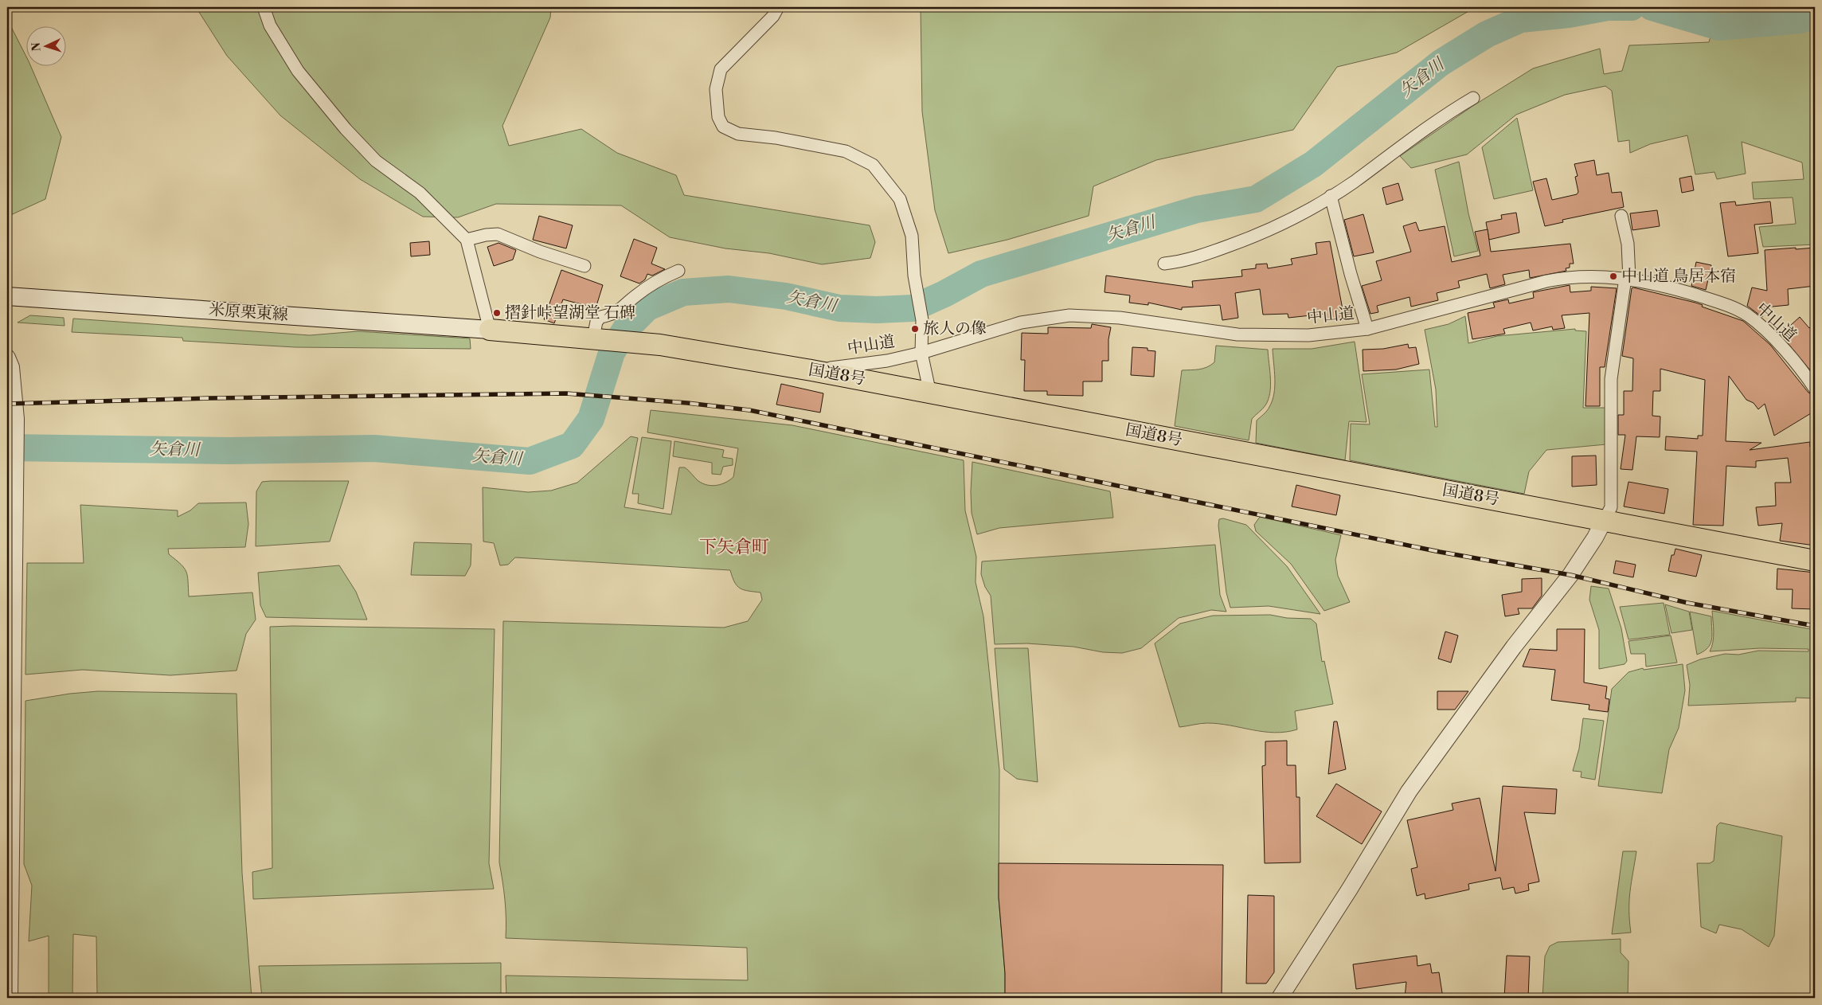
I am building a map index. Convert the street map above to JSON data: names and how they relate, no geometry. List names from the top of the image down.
{
  "streets": {
    "highway": ["国道8号"],
    "main road": ["米原栗東線"],
    "street": ["中山道"]
  },
  "crossings": [
    ["米原栗東線", "国道8号"],
    ["中山道", "国道8号"]
  ],
  "districts": ["下矢倉町"],
  "water": ["矢倉川"],
  "places": ["中山道 鳥居本宿", "摺針峠望湖堂 石碑", "旅人の像"],
  "north": "left"
}
